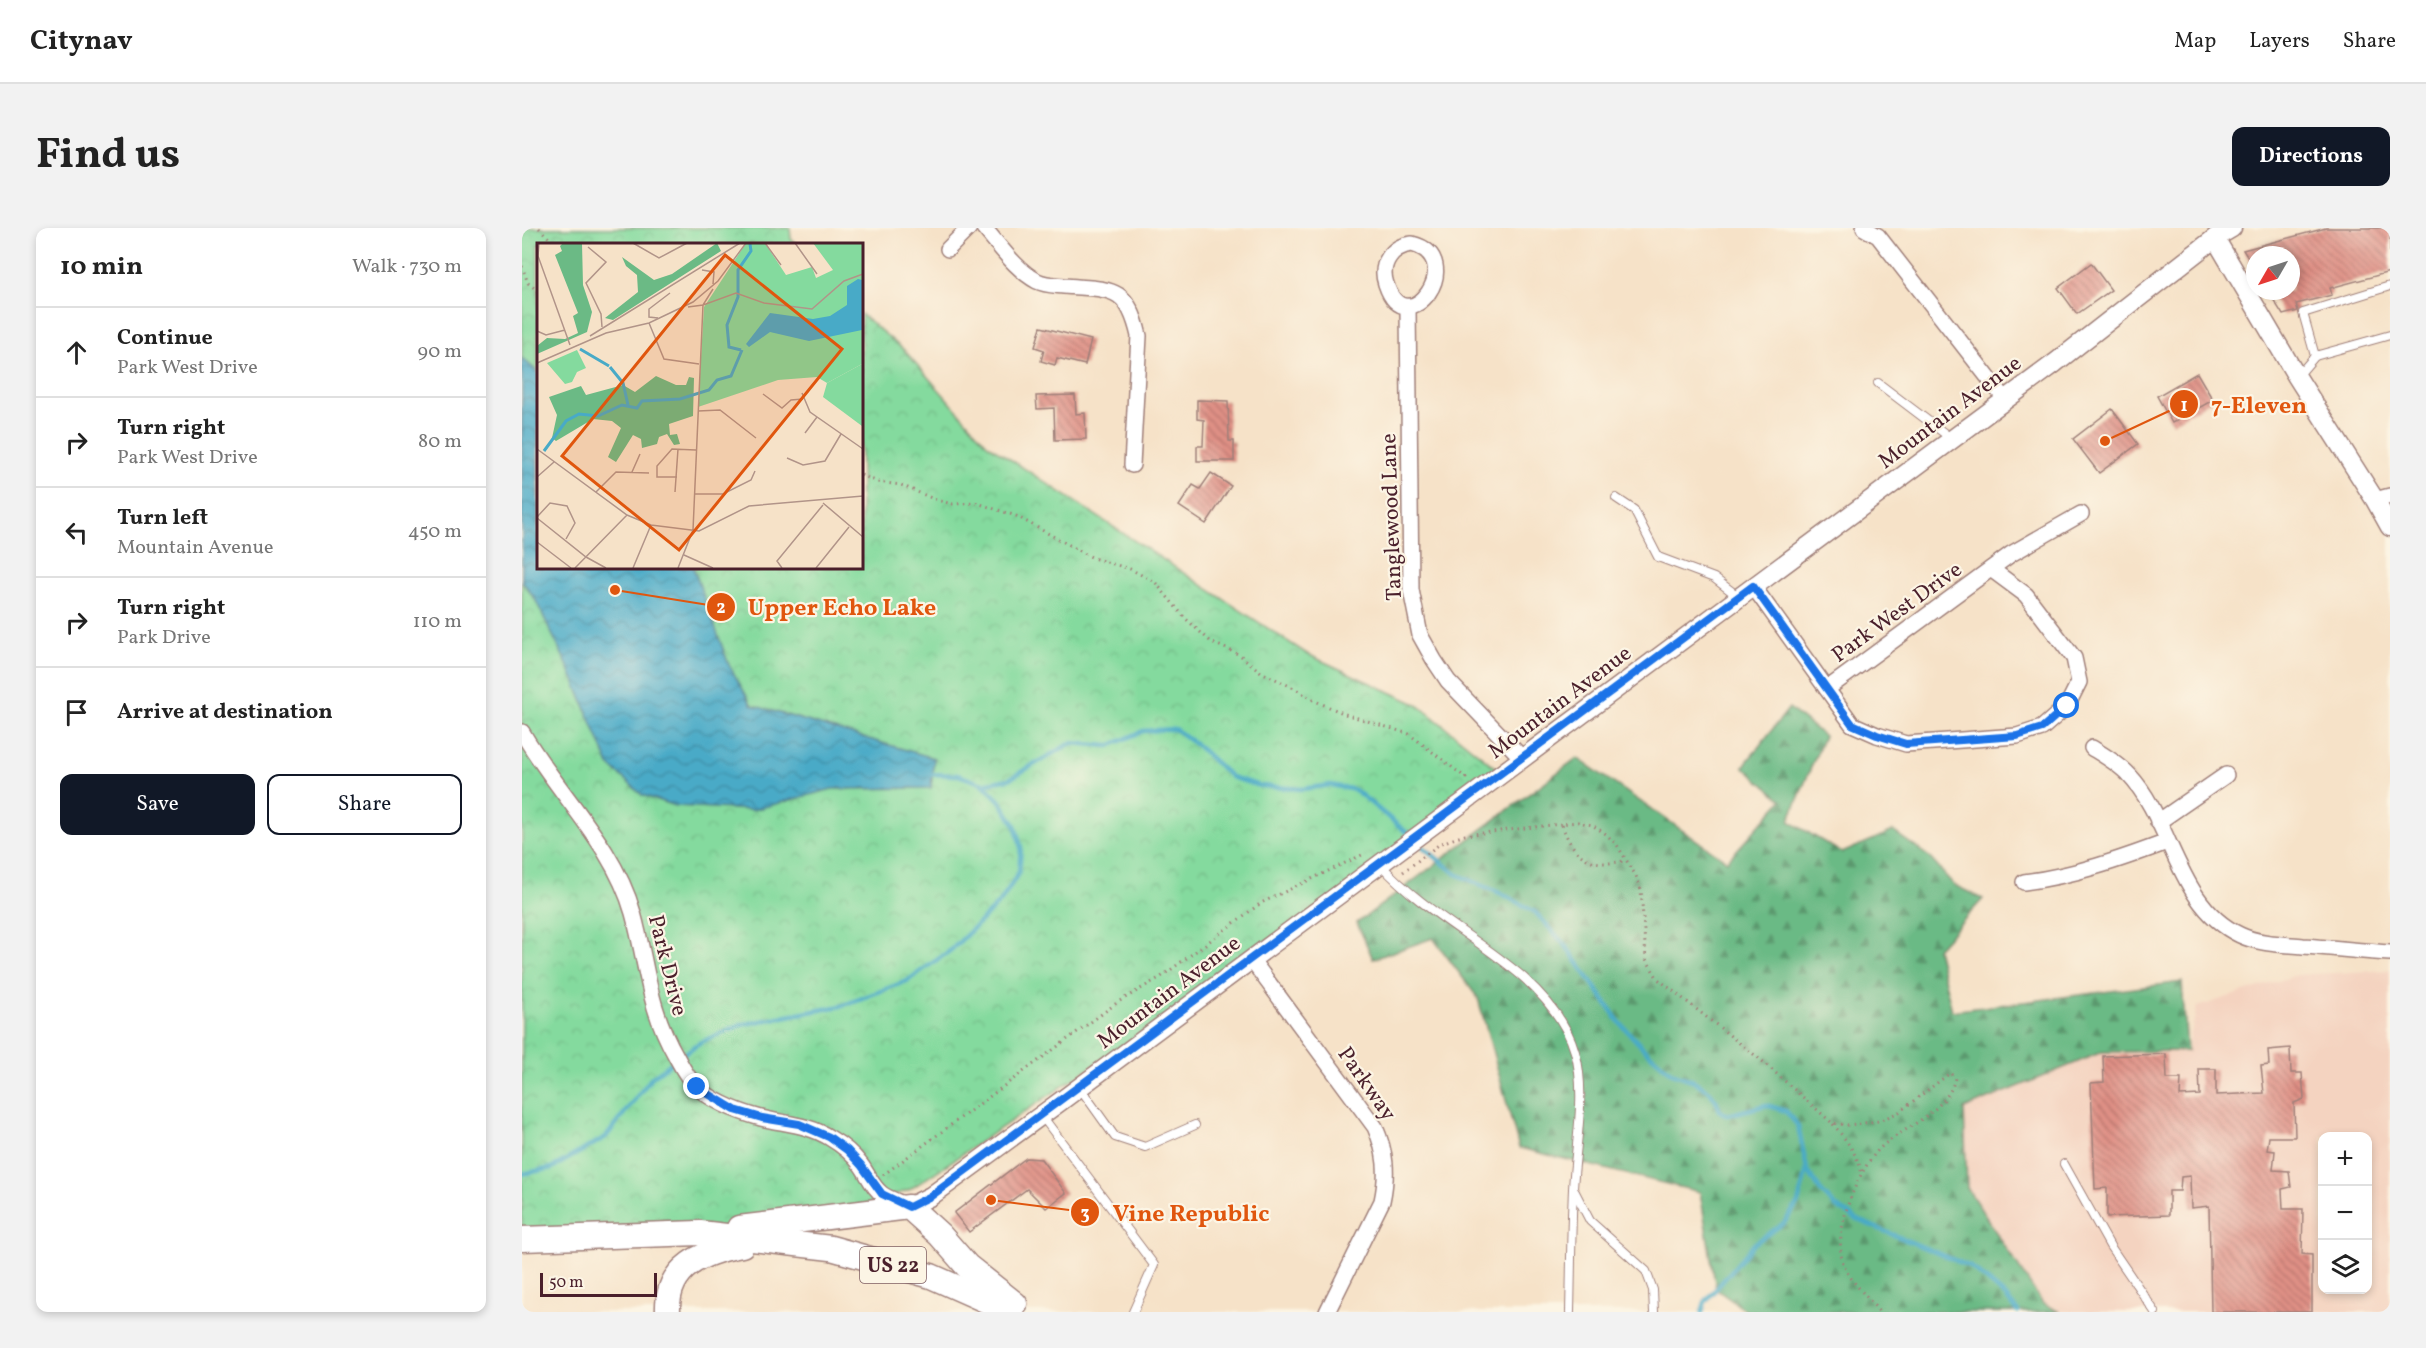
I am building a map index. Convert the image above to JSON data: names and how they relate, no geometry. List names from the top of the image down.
{
  "streets": {
    "highway": ["US 22"],
    "street": [
      "Mountain Avenue",
      "Tanglewood Lane",
      "Park West Drive",
      "Park Drive",
      "Parkway"
    ]
  },
  "crossings": [
    ["Mountain Avenue", "Tanglewood Lane"],
    ["Mountain Avenue", "Park West Drive"],
    ["Mountain Avenue", "Park Drive"],
    ["Mountain Avenue", "Parkway"]
  ],
  "places": ["7-Eleven", "Upper Echo Lake", "Vine Republic"],
  "scale_bar": "50 m",
  "north": "bottom left",
  "page": {
    "header": "Citynav",
    "nav": ["Map", "Layers", "Share"],
    "title": "Find us",
    "buttons": [
      "Directions",
      ["Save", "Share"]
    ],
    "heading": ["10 min", "Walk · 730 m"],
    "list": [
      ["Continue", "Park West Drive", "90 m"],
      ["Turn right", "Park West Drive", "80 m"],
      ["Turn left", "Mountain Avenue", "450 m"],
      ["Turn right", "Park Drive", "110 m"],
      "Arrive at destination"
    ],
    "map_buttons": ["+", "−"],
    "scale": "50 m"
  }
}
